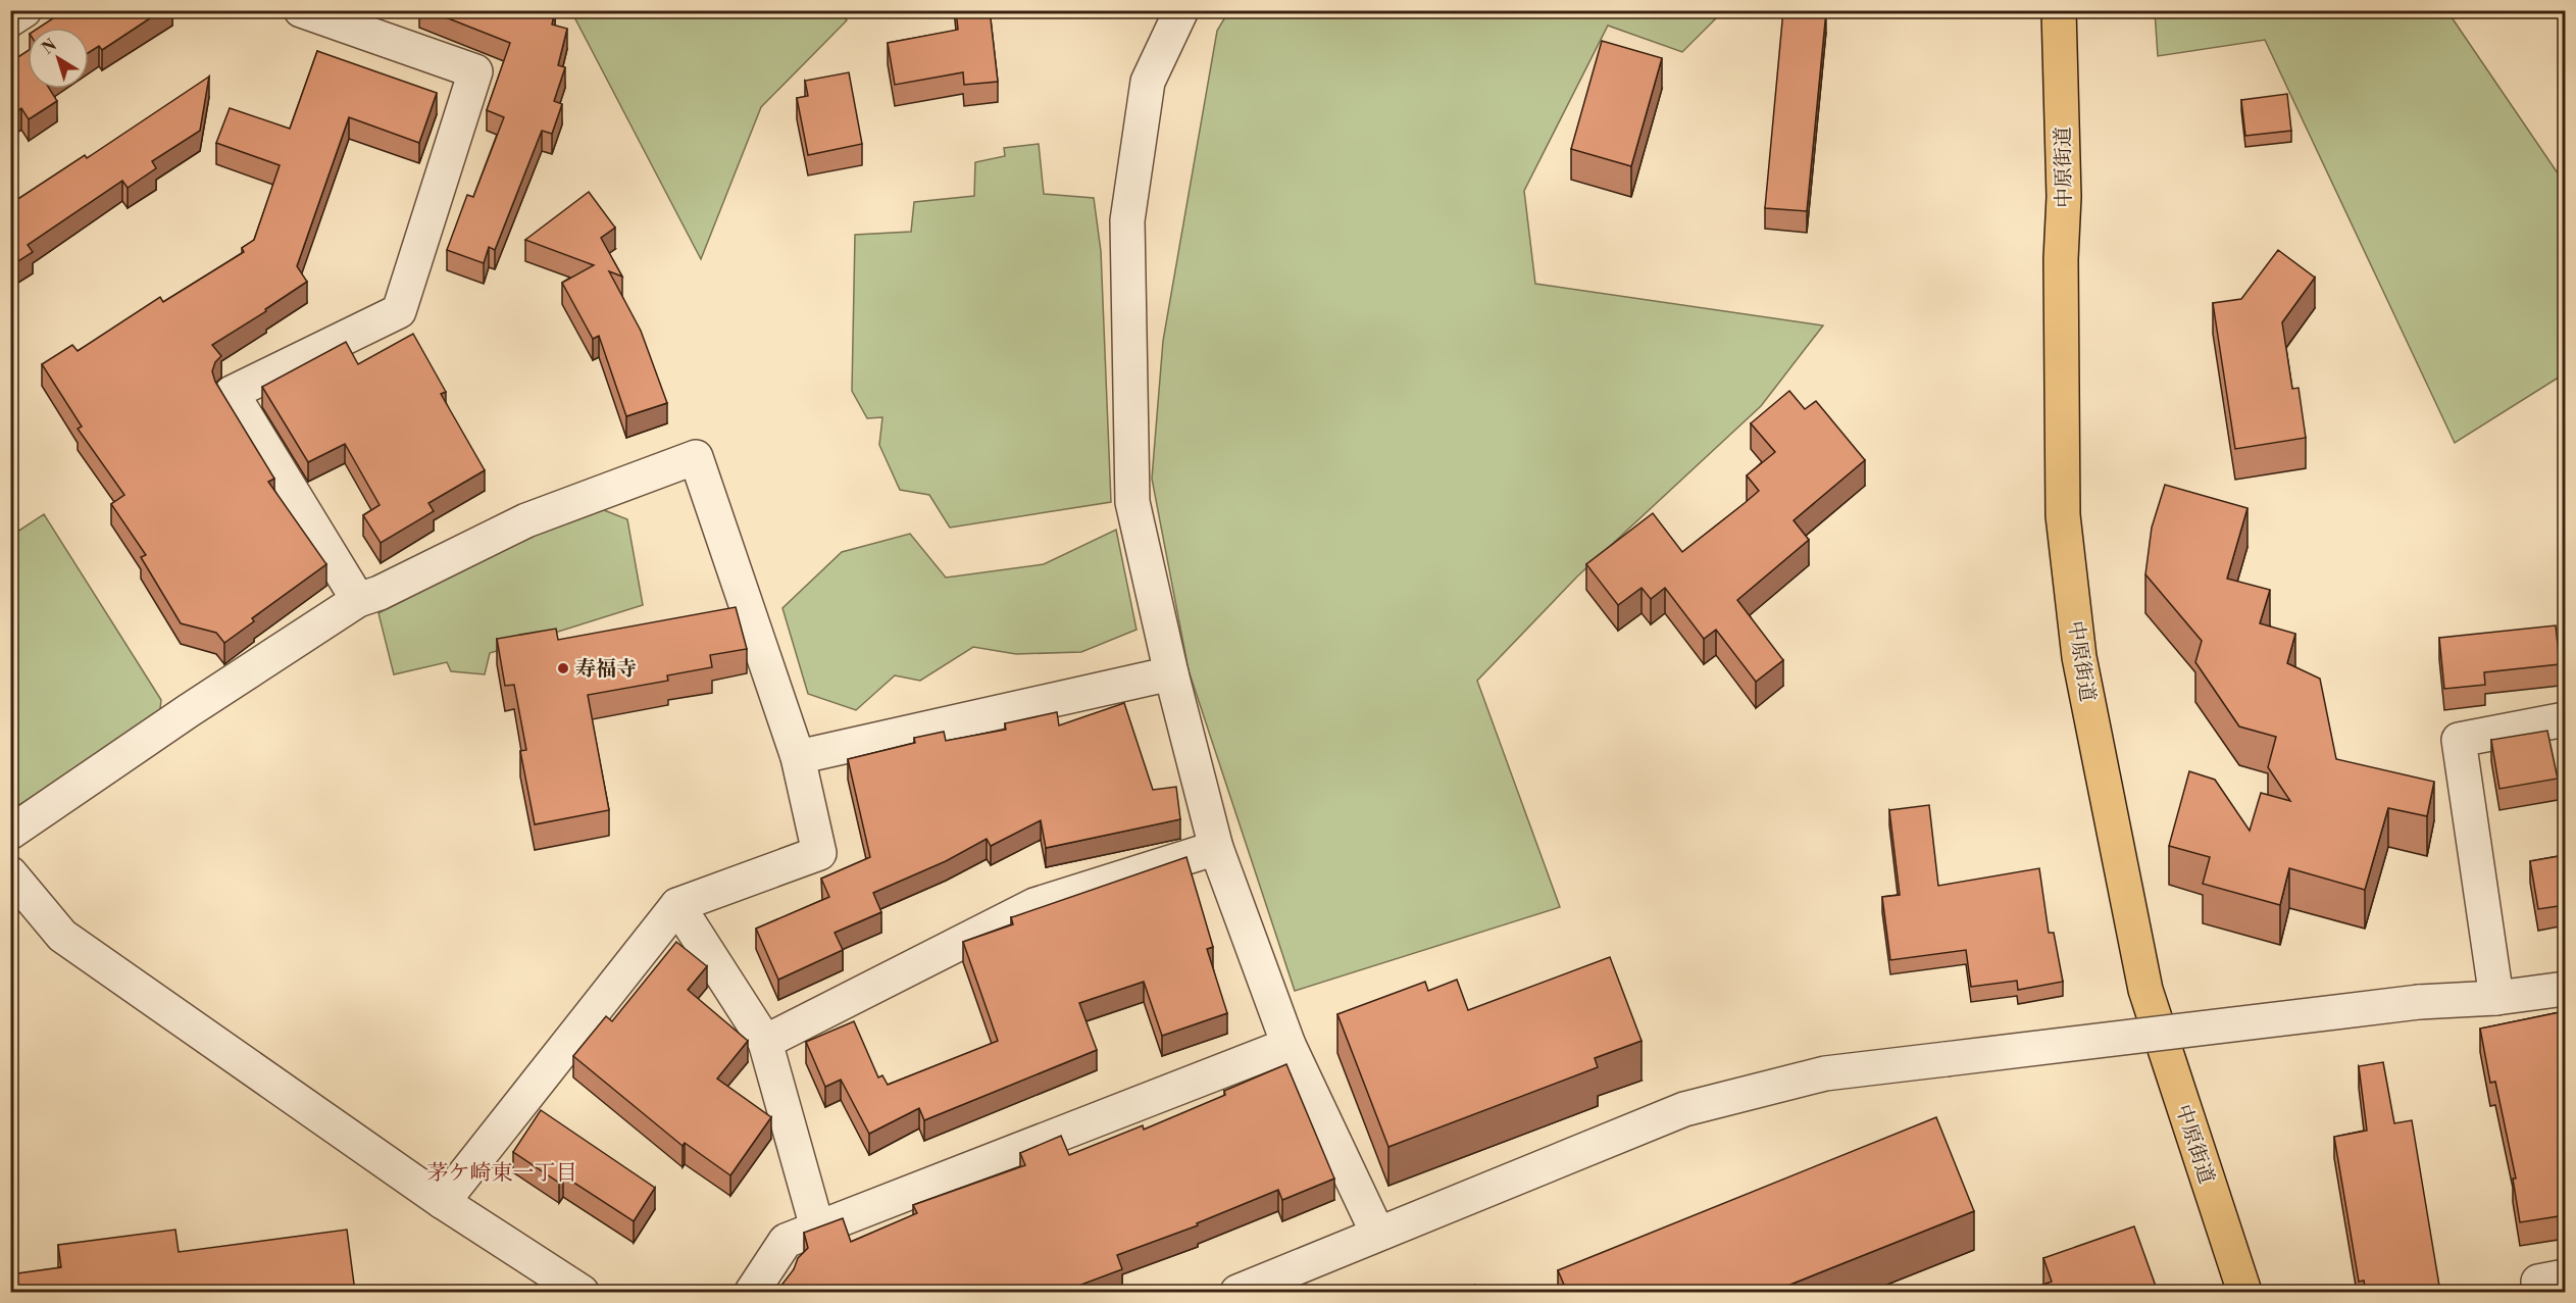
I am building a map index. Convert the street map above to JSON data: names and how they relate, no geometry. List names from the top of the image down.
{
  "streets": {
    "main road": ["中原街道"]
  },
  "districts": ["茅ケ崎東一丁目"],
  "places": ["寿福寺"],
  "north": "top left"
}
